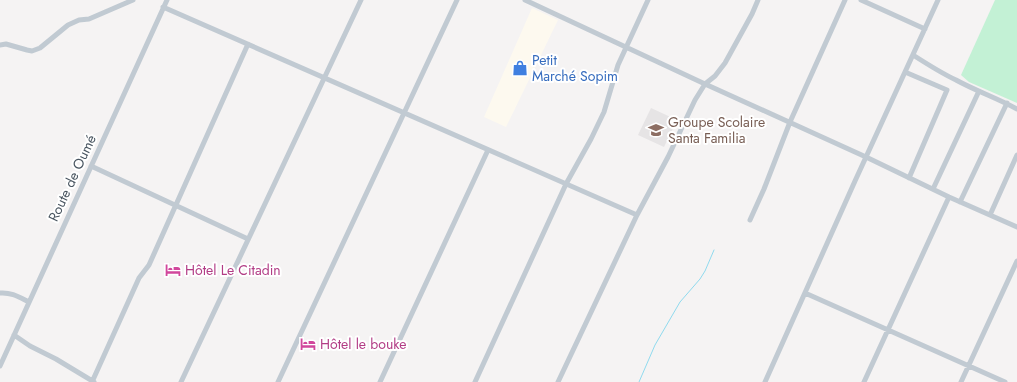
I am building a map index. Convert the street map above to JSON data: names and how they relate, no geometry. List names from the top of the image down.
{
  "streets": {
    "street": ["Route de Oumé"]
  },
  "places": {
    "shop": ["Petit Marché Sopim"],
    "school or university": ["Groupe Scolaire Santa Familia"],
    "hotel": ["Hôtel Le Citadin", "Hôtel le bouke"]
  }
}
